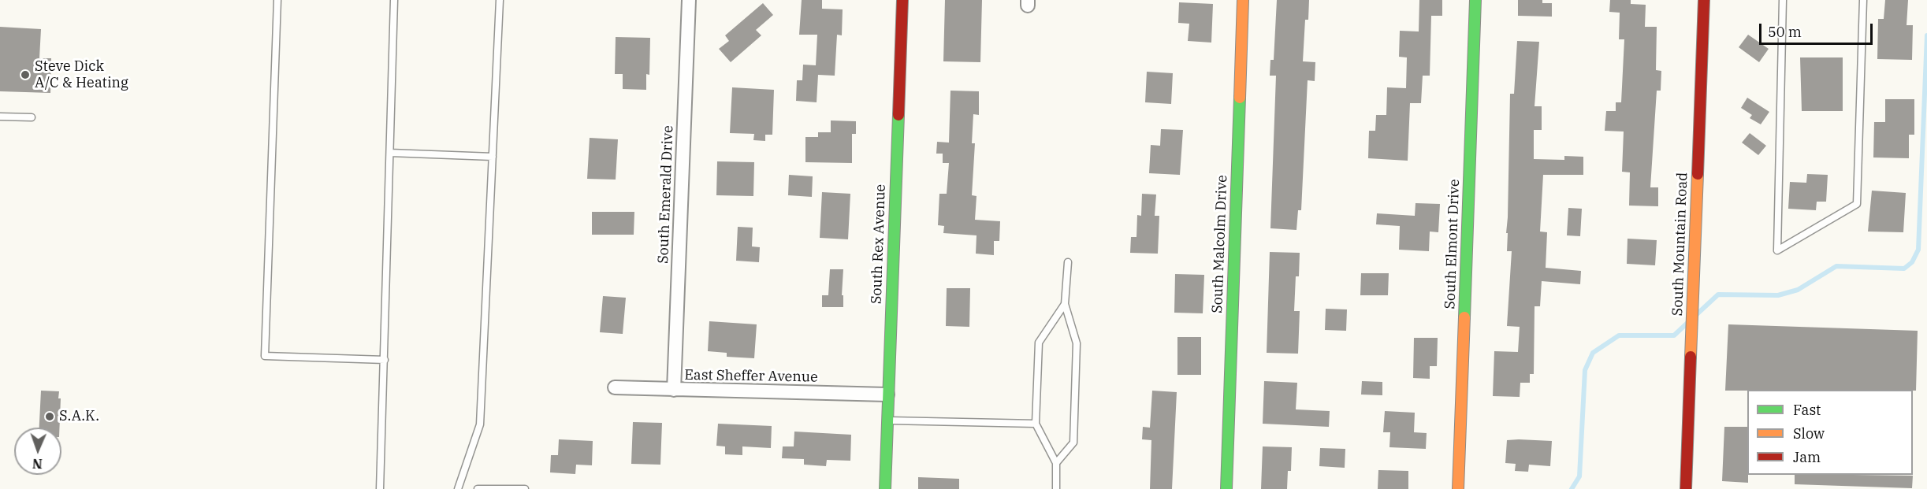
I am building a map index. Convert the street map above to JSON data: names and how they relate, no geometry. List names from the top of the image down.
{
  "streets": {
    "street": [
      "South Emerald Drive",
      "South Rex Avenue",
      "South Malcolm Drive",
      "South Elmont Drive",
      "South Mountain Road",
      "East Sheffer Avenue"
    ]
  },
  "crossings": [
    ["South Emerald Drive", "East Sheffer Avenue"],
    ["South Rex Avenue", "East Sheffer Avenue"]
  ],
  "places": ["Steve Dick A/C & Heating", "S.A.K."],
  "legend": ["Fast", "Slow", "Jam"],
  "scale_bar": "50 m",
  "north": "bottom"
}
